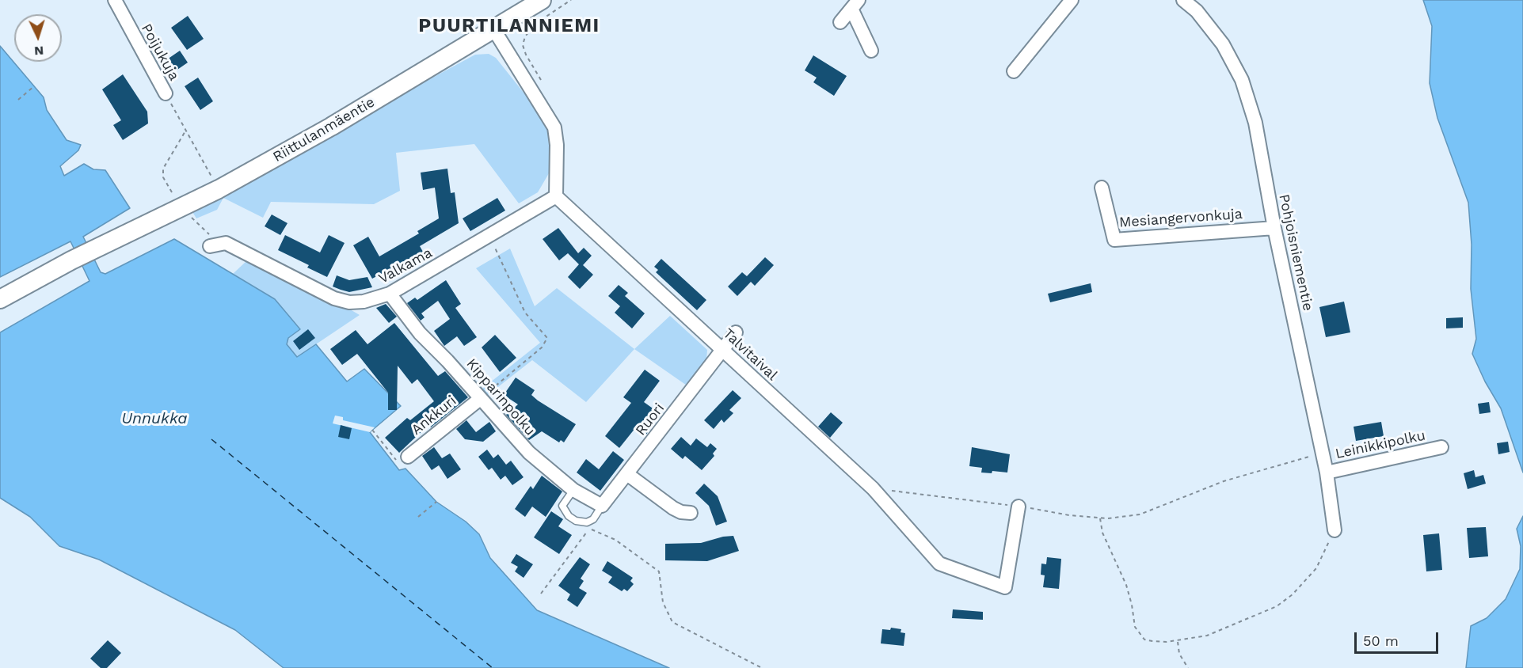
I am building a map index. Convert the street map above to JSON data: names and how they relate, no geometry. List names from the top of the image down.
{
  "streets": {
    "street": [
      "Poijukuja",
      "Riittulanmäentie",
      "Mesiangervonkuja",
      "Pohjoisniementie",
      "Valkama",
      "Talvitaival",
      "Kipparinpolku",
      "Ankkuri",
      "Ruori",
      "Leinikkipolku"
    ]
  },
  "crossings": [
    ["Mesiangervonkuja", "Pohjoisniementie"],
    ["Pohjoisniementie", "Leinikkipolku"],
    ["Valkama", "Talvitaival"],
    ["Valkama", "Kipparinpolku"],
    ["Talvitaival", "Ruori"],
    ["Kipparinpolku", "Ankkuri"],
    ["Kipparinpolku", "Ruori"]
  ],
  "districts": ["PUURTILANNIEMI"],
  "water": ["Unnukka"],
  "scale_bar": "50 m",
  "north": "bottom"
}
